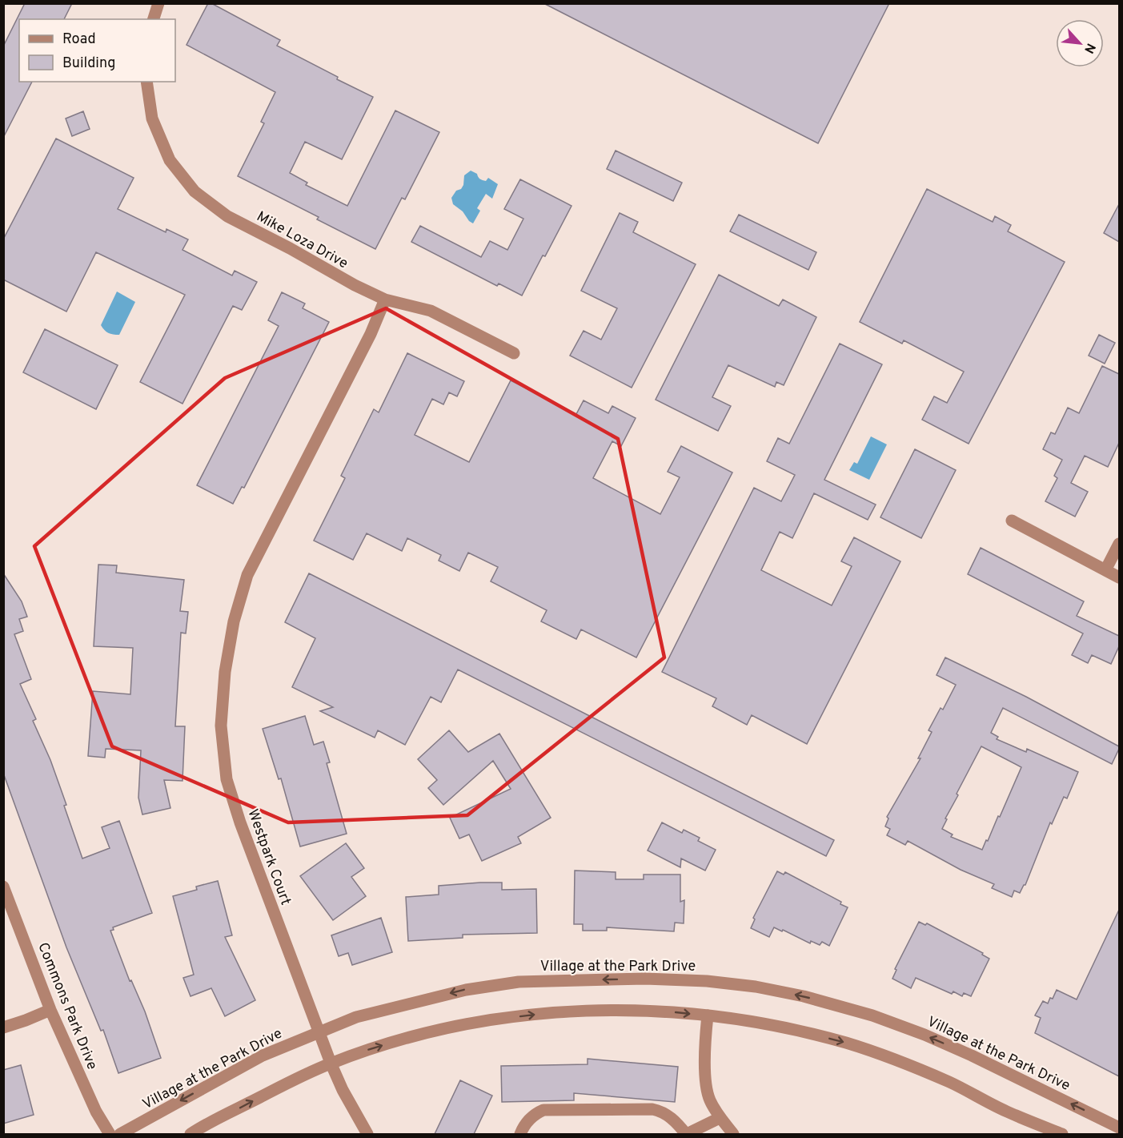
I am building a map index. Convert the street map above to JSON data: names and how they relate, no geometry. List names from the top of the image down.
{
  "streets": {
    "street": [
      "Mike Loza Drive",
      "Westpark Court",
      "Village at the Park Drive",
      "Commons Park Drive"
    ]
  },
  "crossings": [
    ["Mike Loza Drive", "Westpark Court"],
    ["Westpark Court", "Village at the Park Drive"]
  ],
  "legend": ["Road", "Building"],
  "north": "bottom right"
}
